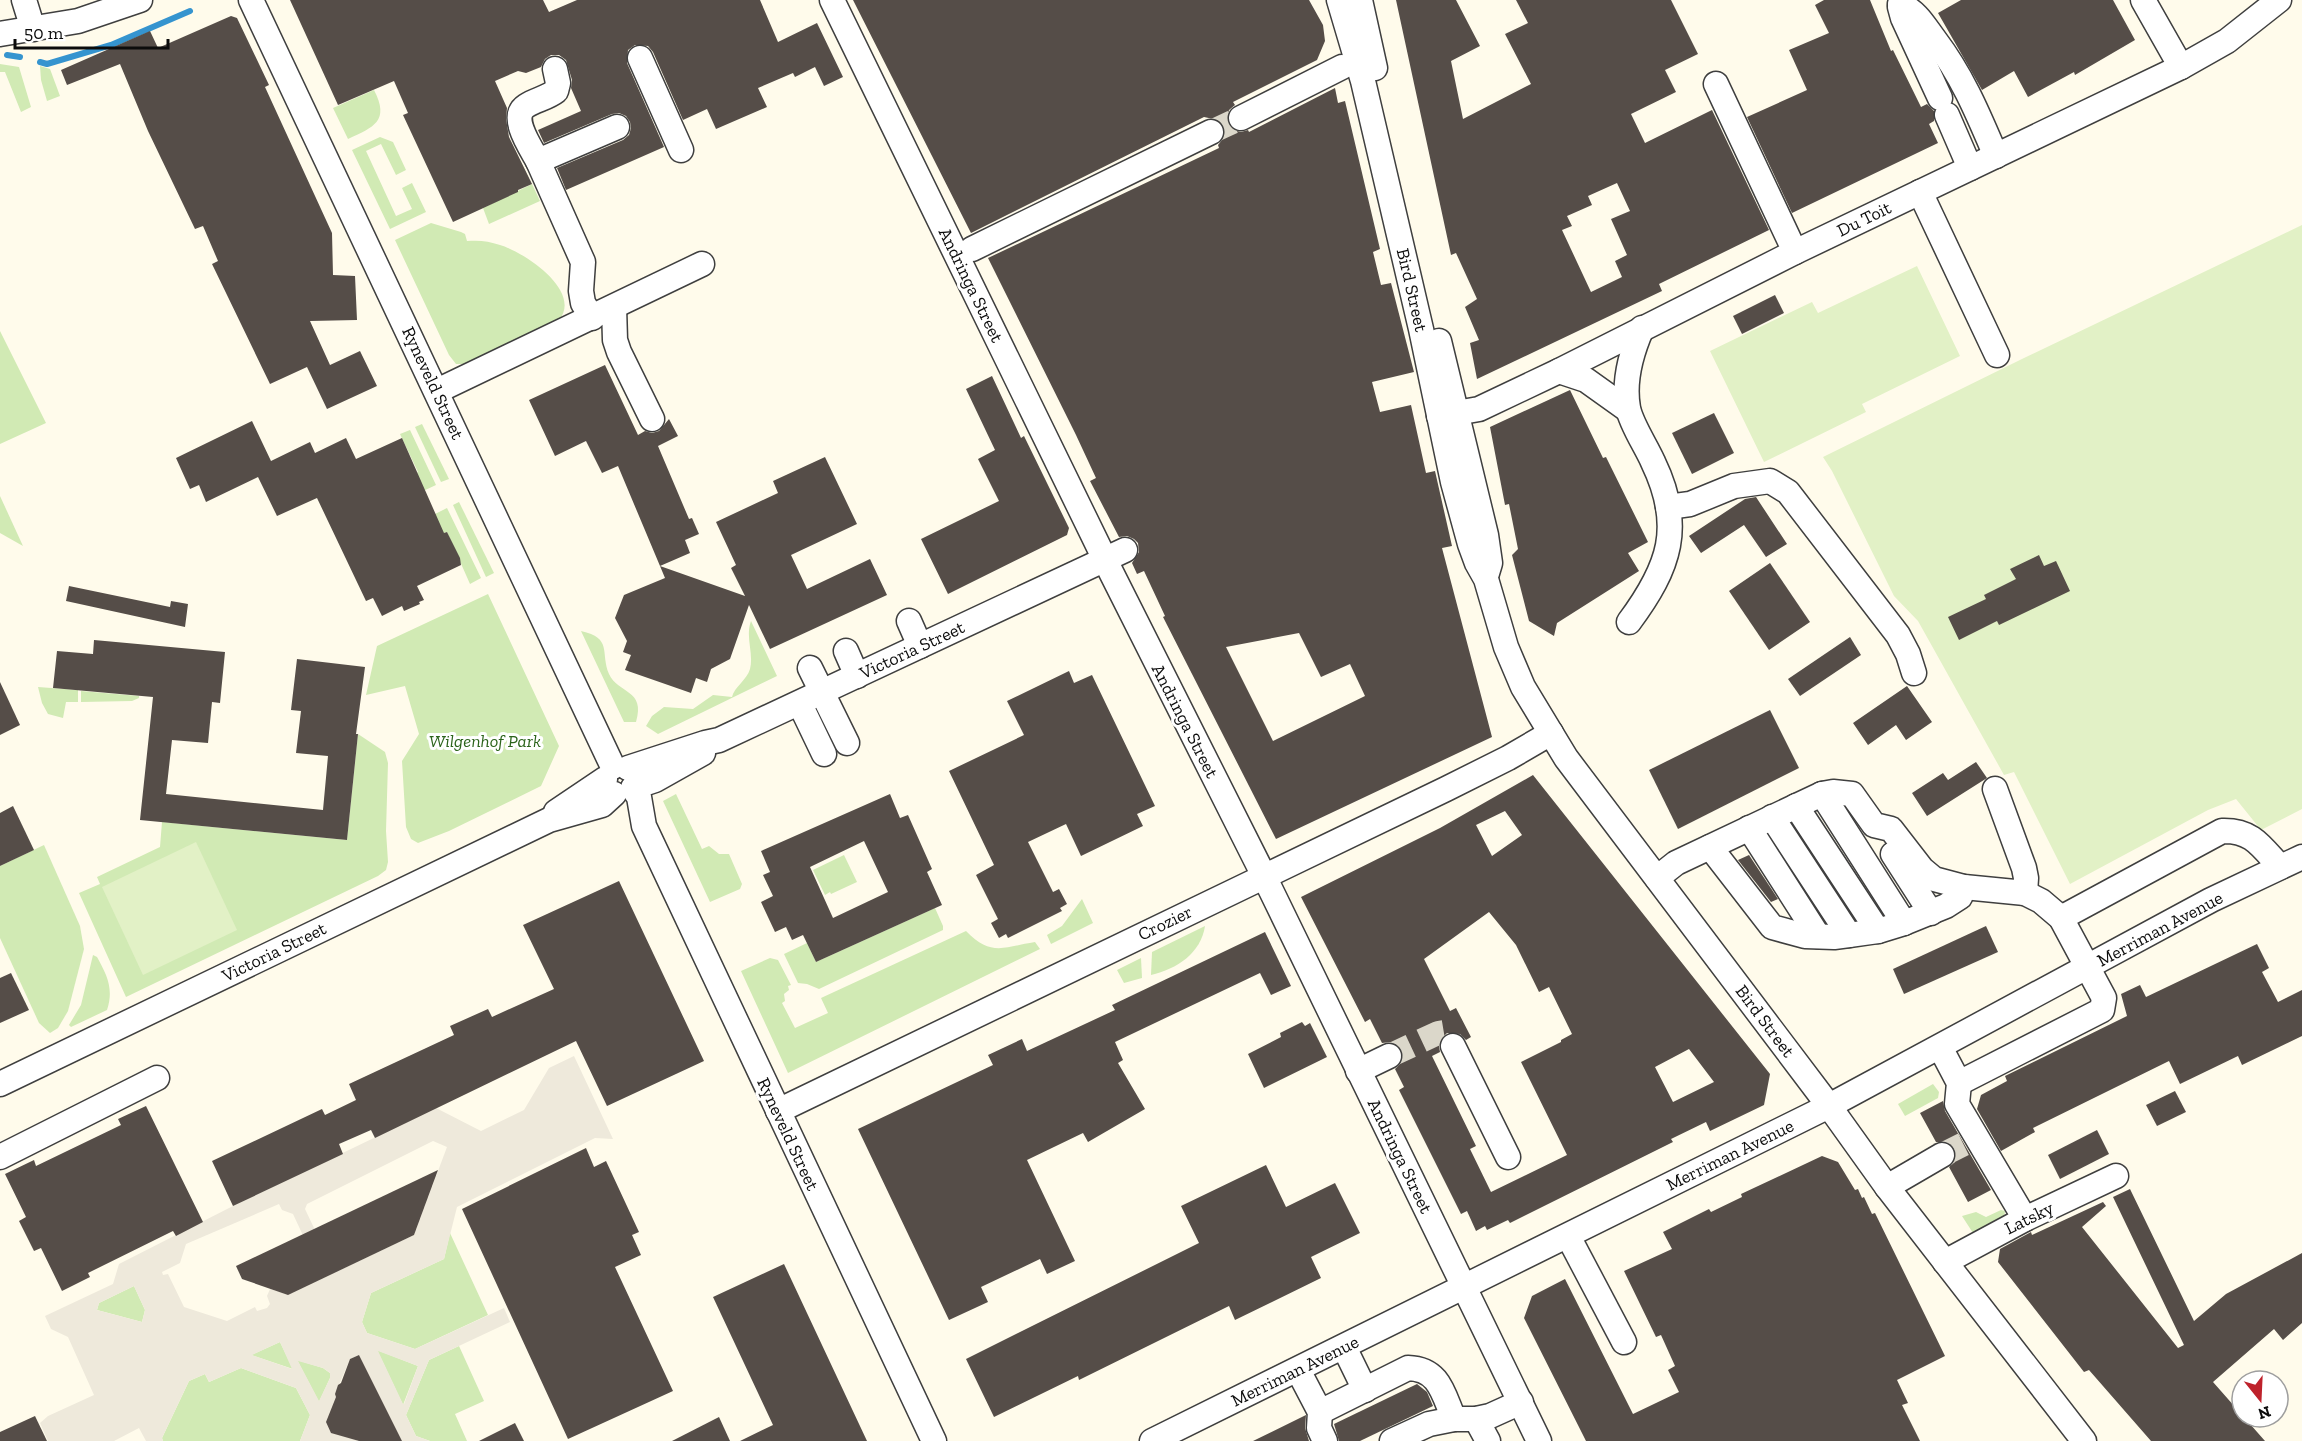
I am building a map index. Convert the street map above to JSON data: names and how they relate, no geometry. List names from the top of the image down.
{
  "streets": {
    "street": [
      "Du Toit",
      "Andringa Street",
      "Bird Street",
      "Ryneveld Street",
      "Victoria Street",
      "Crozier",
      "Merriman Avenue",
      "Latsky"
    ]
  },
  "crossings": [
    ["Du Toit", "Bird Street"],
    ["Andringa Street", "Victoria Street"],
    ["Andringa Street", "Crozier"],
    ["Andringa Street", "Merriman Avenue"],
    ["Bird Street", "Crozier"],
    ["Bird Street", "Merriman Avenue"],
    ["Bird Street", "Latsky"],
    ["Ryneveld Street", "Victoria Street"],
    ["Ryneveld Street", "Crozier"]
  ],
  "parks": ["Wilgenhof Park"],
  "scale_bar": "50 m",
  "north": "bottom"
}
